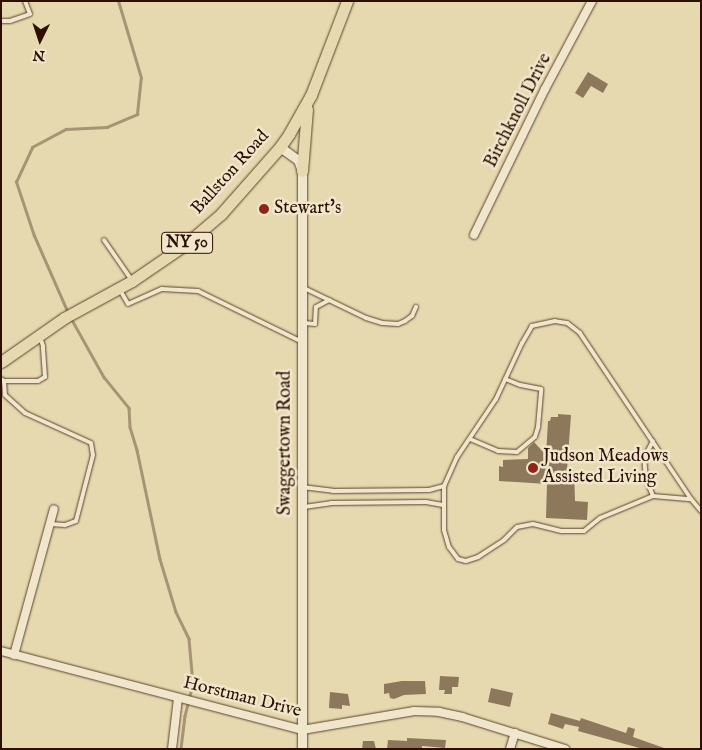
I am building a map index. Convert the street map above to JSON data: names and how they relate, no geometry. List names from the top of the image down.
{
  "streets": {
    "main road": ["Ballston Road", "NY 50"],
    "street": ["Birchknoll Drive", "Swaggertown Road", "Horstman Drive"]
  },
  "crossings": [
    ["Swaggertown Road", "Horstman Drive"]
  ],
  "places": ["Stewart's", "Judson Meadows Assisted Living"],
  "north": "bottom"
}
